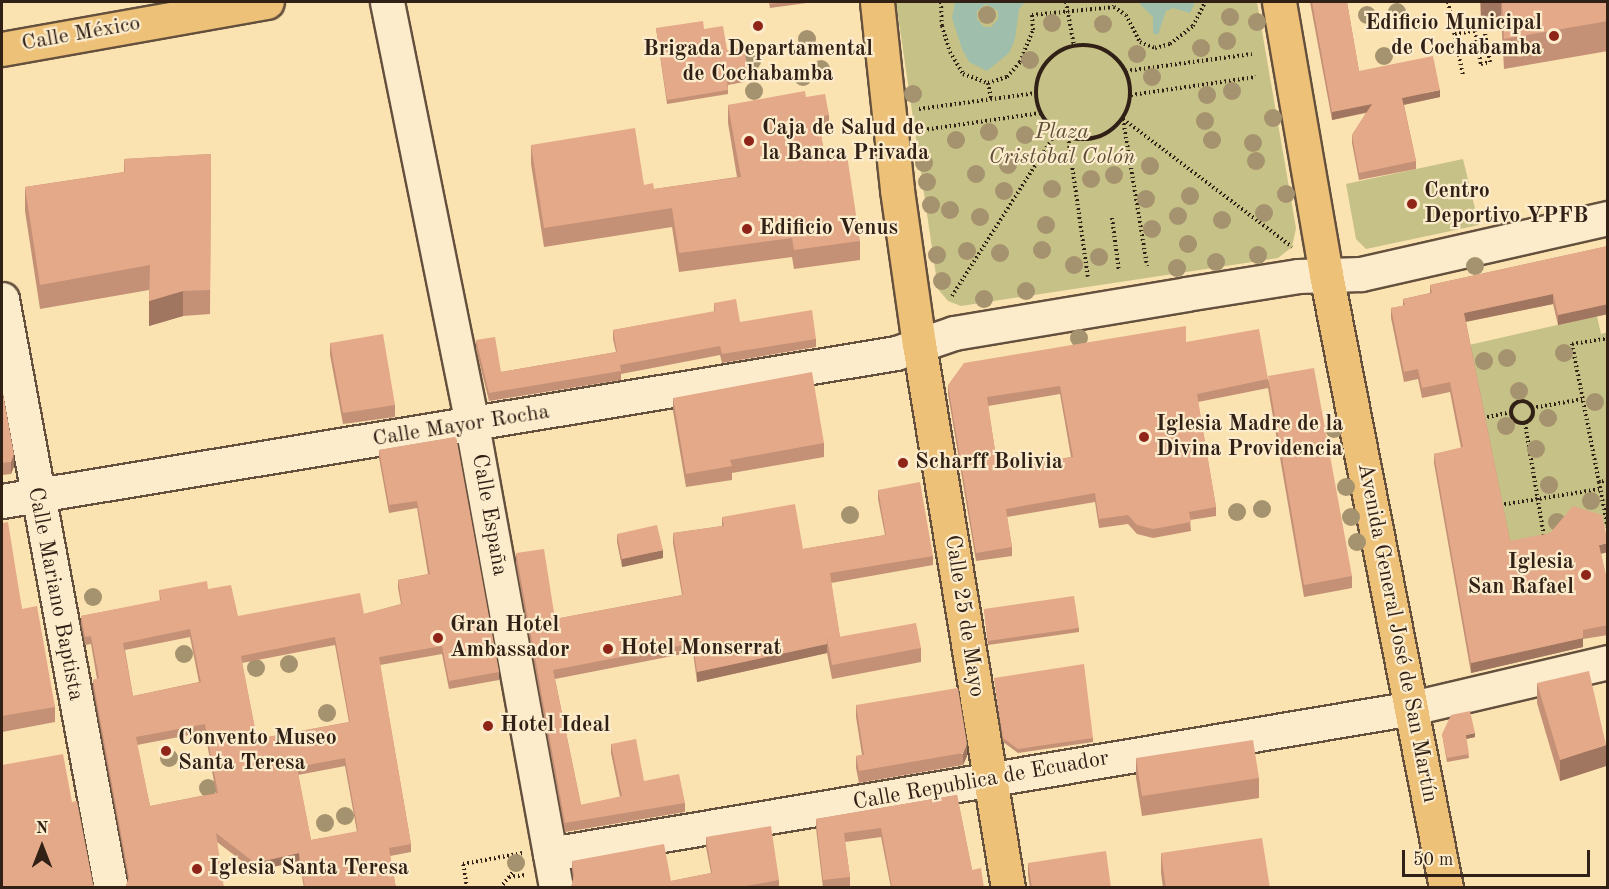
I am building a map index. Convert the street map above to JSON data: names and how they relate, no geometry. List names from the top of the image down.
{
  "streets": {
    "main road": ["Calle México", "Calle 25 de Mayo", "Avenida General José de San Martín"],
    "street": [
      "Calle Mayor Rocha",
      "Calle España",
      "Calle Mariano Baptista",
      "Calle Republica de Ecuador"
    ]
  },
  "crossings": [
    ["Calle Mayor Rocha", "Calle España"],
    ["Calle Mayor Rocha", "Calle Mariano Baptista"],
    ["Calle Mayor Rocha", "Calle 25 de Mayo"],
    ["Calle España", "Calle Republica de Ecuador"],
    ["Calle 25 de Mayo", "Calle Republica de Ecuador"],
    ["Avenida General José de San Martín", "Calle Republica de Ecuador"]
  ],
  "parks": ["Plaza Cristobal Colón"],
  "places": [
    "Brigada Departamental de Cochabamba",
    "Edificio Municipal de Cochabamba",
    "Caja de Salud de la Banca Privada",
    "Centro Deportivo YPFB",
    "Edificio Venus",
    "Iglesia Madre de la Divina Providencia",
    "Scharff Bolivia",
    "Iglesia San Rafael",
    "Gran Hotel Ambassador",
    "Hotel Monserrat",
    "Hotel Ideal",
    "Convento Museo Santa Teresa",
    "Iglesia Santa Teresa"
  ],
  "scale_bar": "50 m",
  "north": "top"
}
